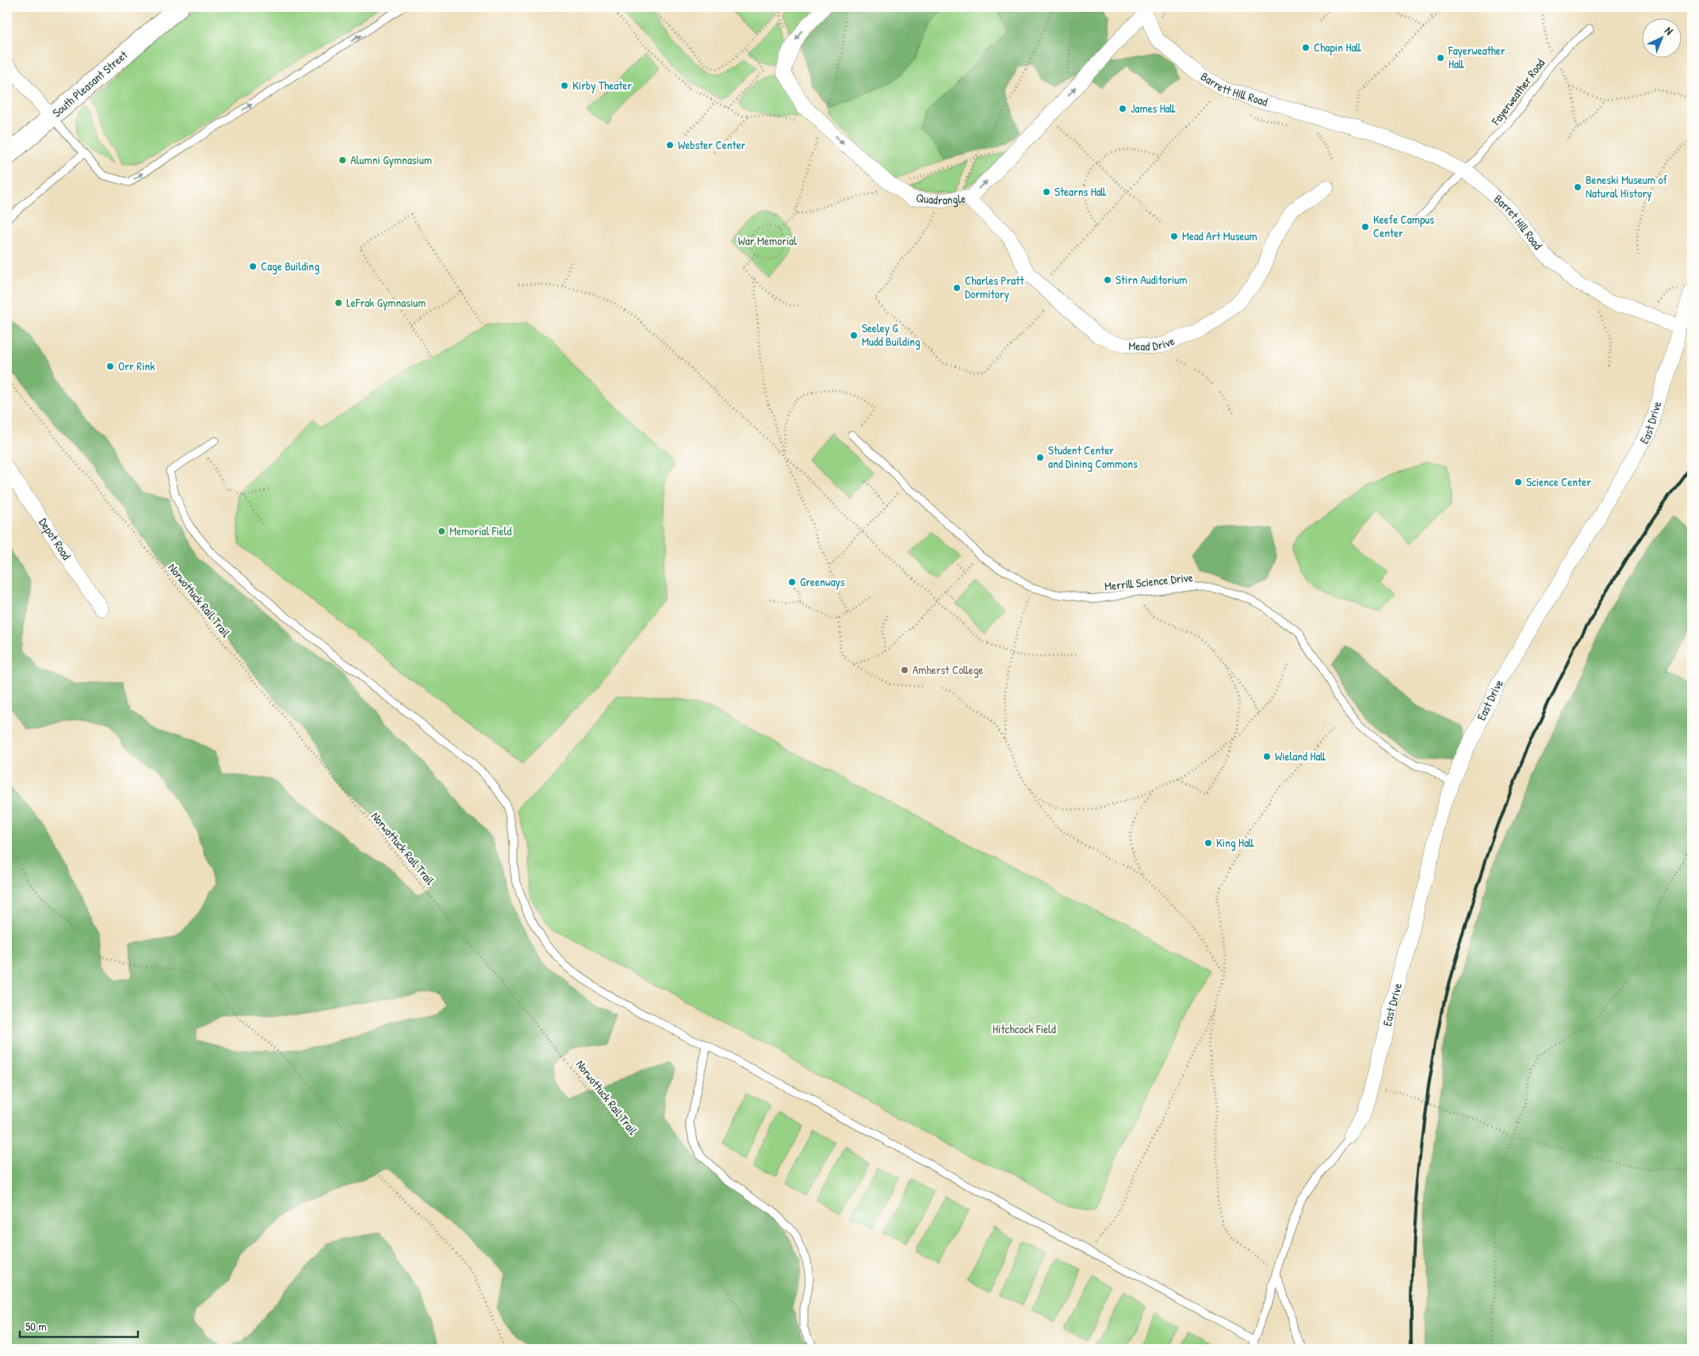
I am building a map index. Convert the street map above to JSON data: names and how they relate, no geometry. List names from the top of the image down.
{
  "streets": {
    "main road": ["South Pleasant Street"],
    "street": [
      "Barrett Hill Road",
      "Quadrangle",
      "Barret Hill Road",
      "Mead Drive",
      "East Drive",
      "Depot Road"
    ],
    "lane": ["Fayerweather Road", "Merrill Science Drive"],
    "path": ["Norwottuck Rail Trail"]
  },
  "crossings": [
    ["Barrett Hill Road", "Quadrangle"],
    ["Barrett Hill Road", "Barret Hill Road"],
    ["Fayerweather Road", "Barret Hill Road"],
    ["Quadrangle", "Mead Drive"],
    ["Barret Hill Road", "East Drive"],
    ["East Drive", "Merrill Science Drive"]
  ],
  "parks": ["War Memorial", "Hitchcock Field"],
  "places": [
    "Chapin Hall",
    "Fayerweather Hall",
    "Kirby Theater",
    "James Hall",
    "Webster Center",
    "Alumni Gymnasium",
    "Beneski Museum of Natural History",
    "Stearns Hall",
    "Keefe Campus Center",
    "Mead Art Museum",
    "Cage Building",
    "Stirn Auditorium",
    "Charles Pratt Dormitory",
    "LeFrak Gymnasium",
    "Seeley G Mudd Building",
    "Orr Rink",
    "Student Center and Dining Commons",
    "Science Center",
    "Memorial Field",
    "Greenways",
    "Amherst College",
    "Wieland Hall",
    "King Hall"
  ],
  "scale_bar": "50 m",
  "north": "top right"
}
